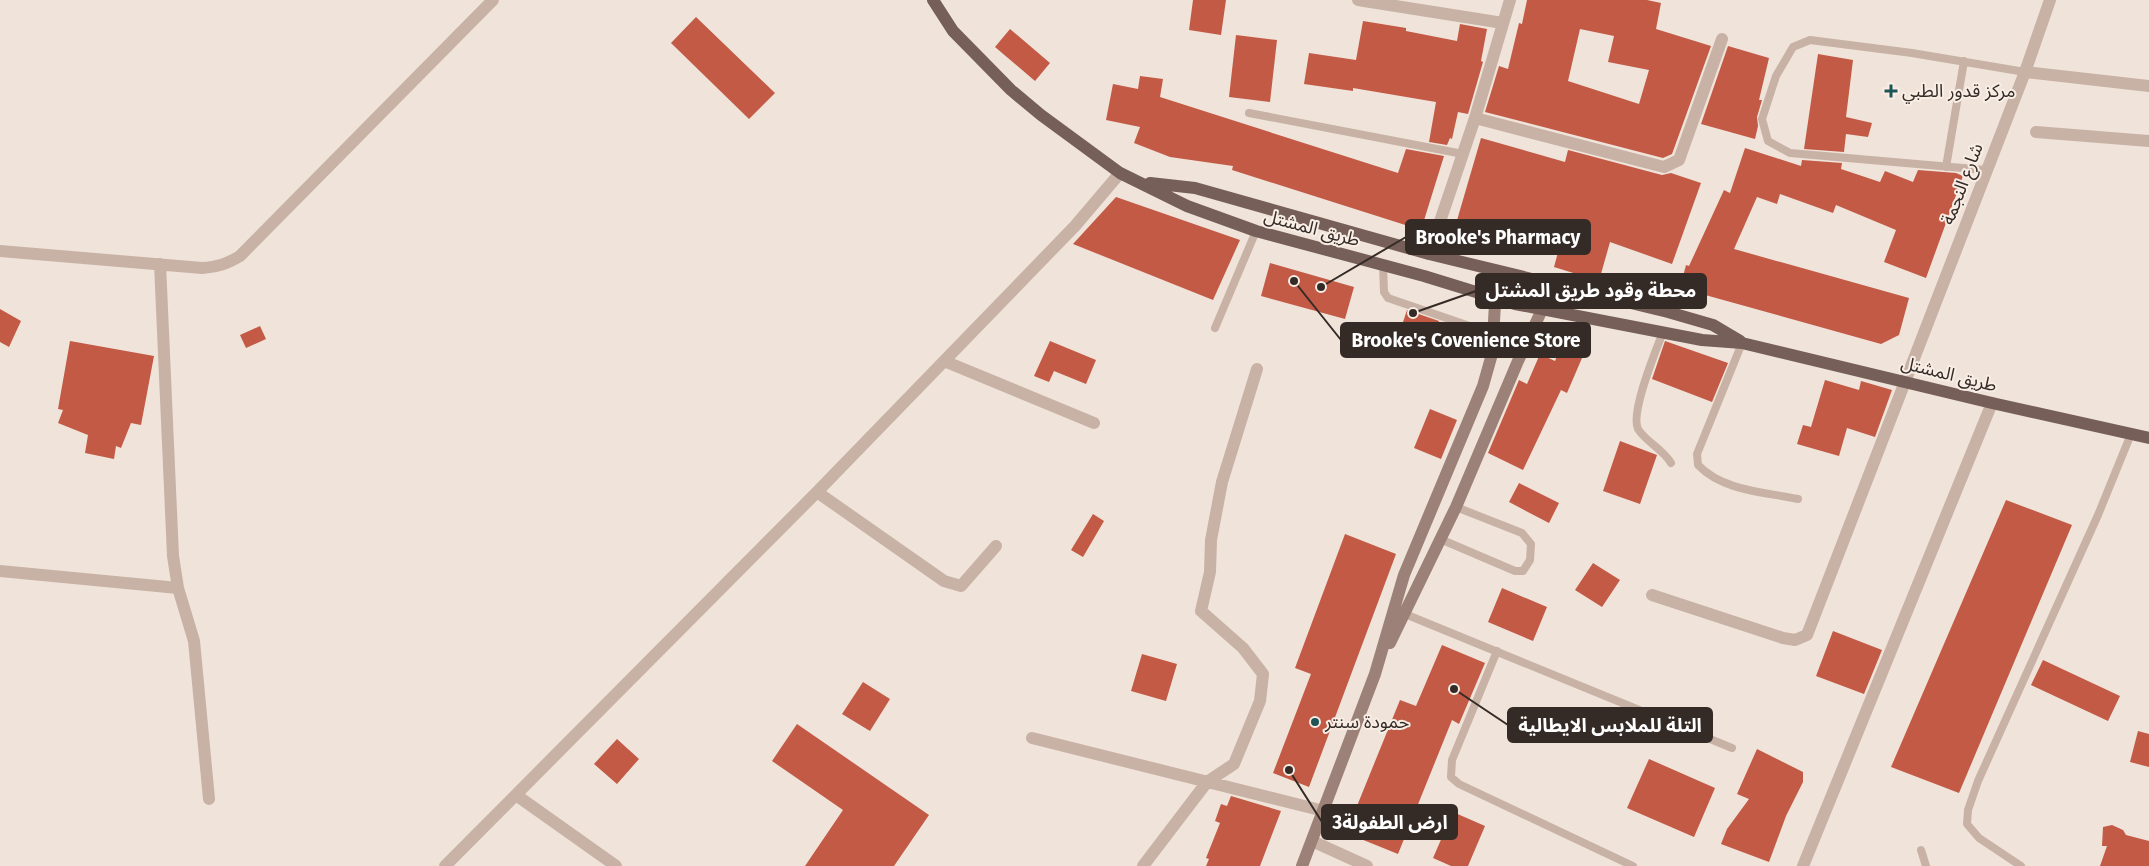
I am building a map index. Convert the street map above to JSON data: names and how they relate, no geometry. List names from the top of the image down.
{
  "streets": {
    "main road": ["طريق المشتل"],
    "street": ["شارع النجمة"]
  },
  "crossings": [
    ["شارع النجمة", "طريق المشتل"]
  ],
  "places": {
    "health": ["مركز قدور الطبي"],
    "other": [
      "Brooke's Covenience Store",
      "Brooke's Pharmacy",
      "محطة وقود طريق المشتل",
      "التلة للملابس الايطالية",
      "حمودة سنتر",
      "ارض الطفولة3"
    ]
  }
}
